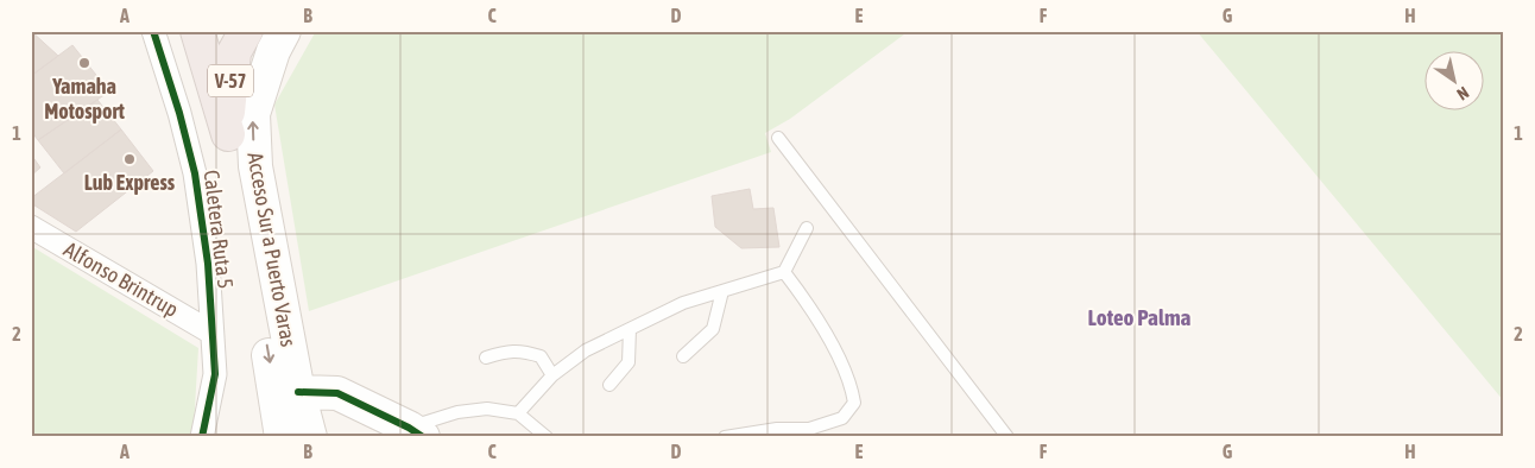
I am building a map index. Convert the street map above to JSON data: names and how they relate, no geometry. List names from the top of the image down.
{
  "streets": {
    "highway": ["V-57"],
    "main road": ["Acceso Sur a Puerto Varas"],
    "street": ["Caletera Ruta 5", "Alfonso Brintrup"]
  },
  "crossings": [
    ["V-57", "Acceso Sur a Puerto Varas"],
    ["Caletera Ruta 5", "Alfonso Brintrup"]
  ],
  "districts": ["Loteo Palma"],
  "places": ["Yamaha Motosport", "Lub Express"],
  "north": "bottom right",
  "grid": {
    "columns": [
      "A",
      "B",
      "C",
      "D",
      "E",
      "F",
      "G",
      "H"
    ],
    "rows": ["1", "2"]
  }
}
